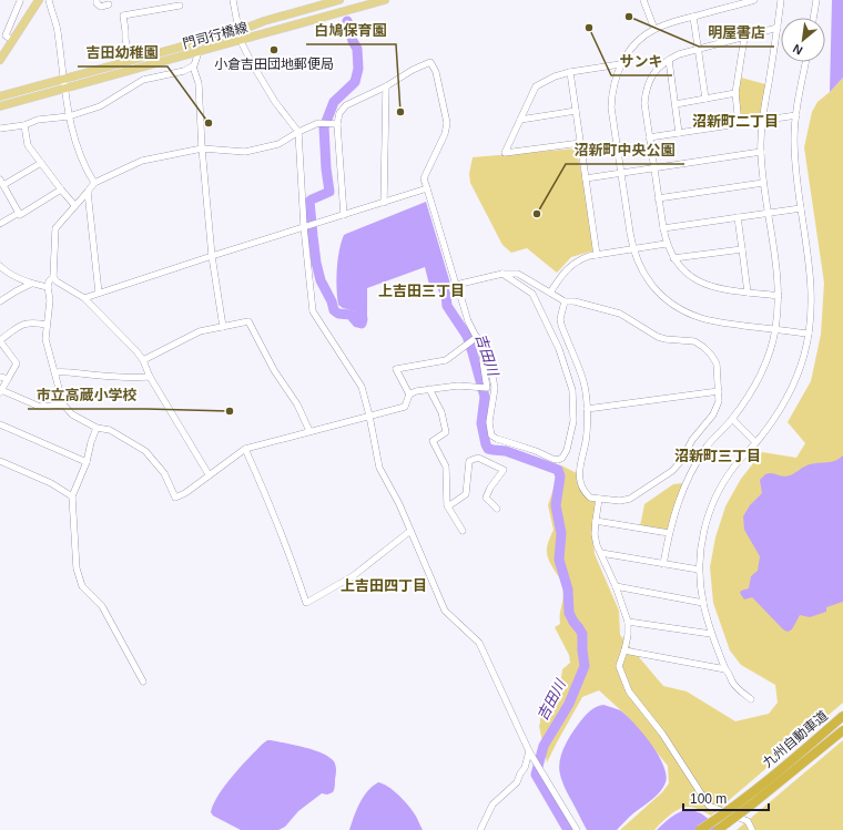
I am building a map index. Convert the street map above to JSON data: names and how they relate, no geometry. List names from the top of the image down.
{
  "streets": {
    "highway": ["九州自動車道"],
    "main road": ["門司行橋線"]
  },
  "districts": [
    "沼新町二丁目",
    "上吉田三丁目",
    "沼新町三丁目",
    "上吉田四丁目"
  ],
  "water": ["吉田川"],
  "places": [
    "明屋書店",
    "サンキ",
    "小倉吉田団地郵便局",
    "白鳩保育園",
    "吉田幼稚園",
    "沼新町中央公園",
    "市立高蔵小学校"
  ],
  "scale_bar": "100 m",
  "north": "bottom left"
}
